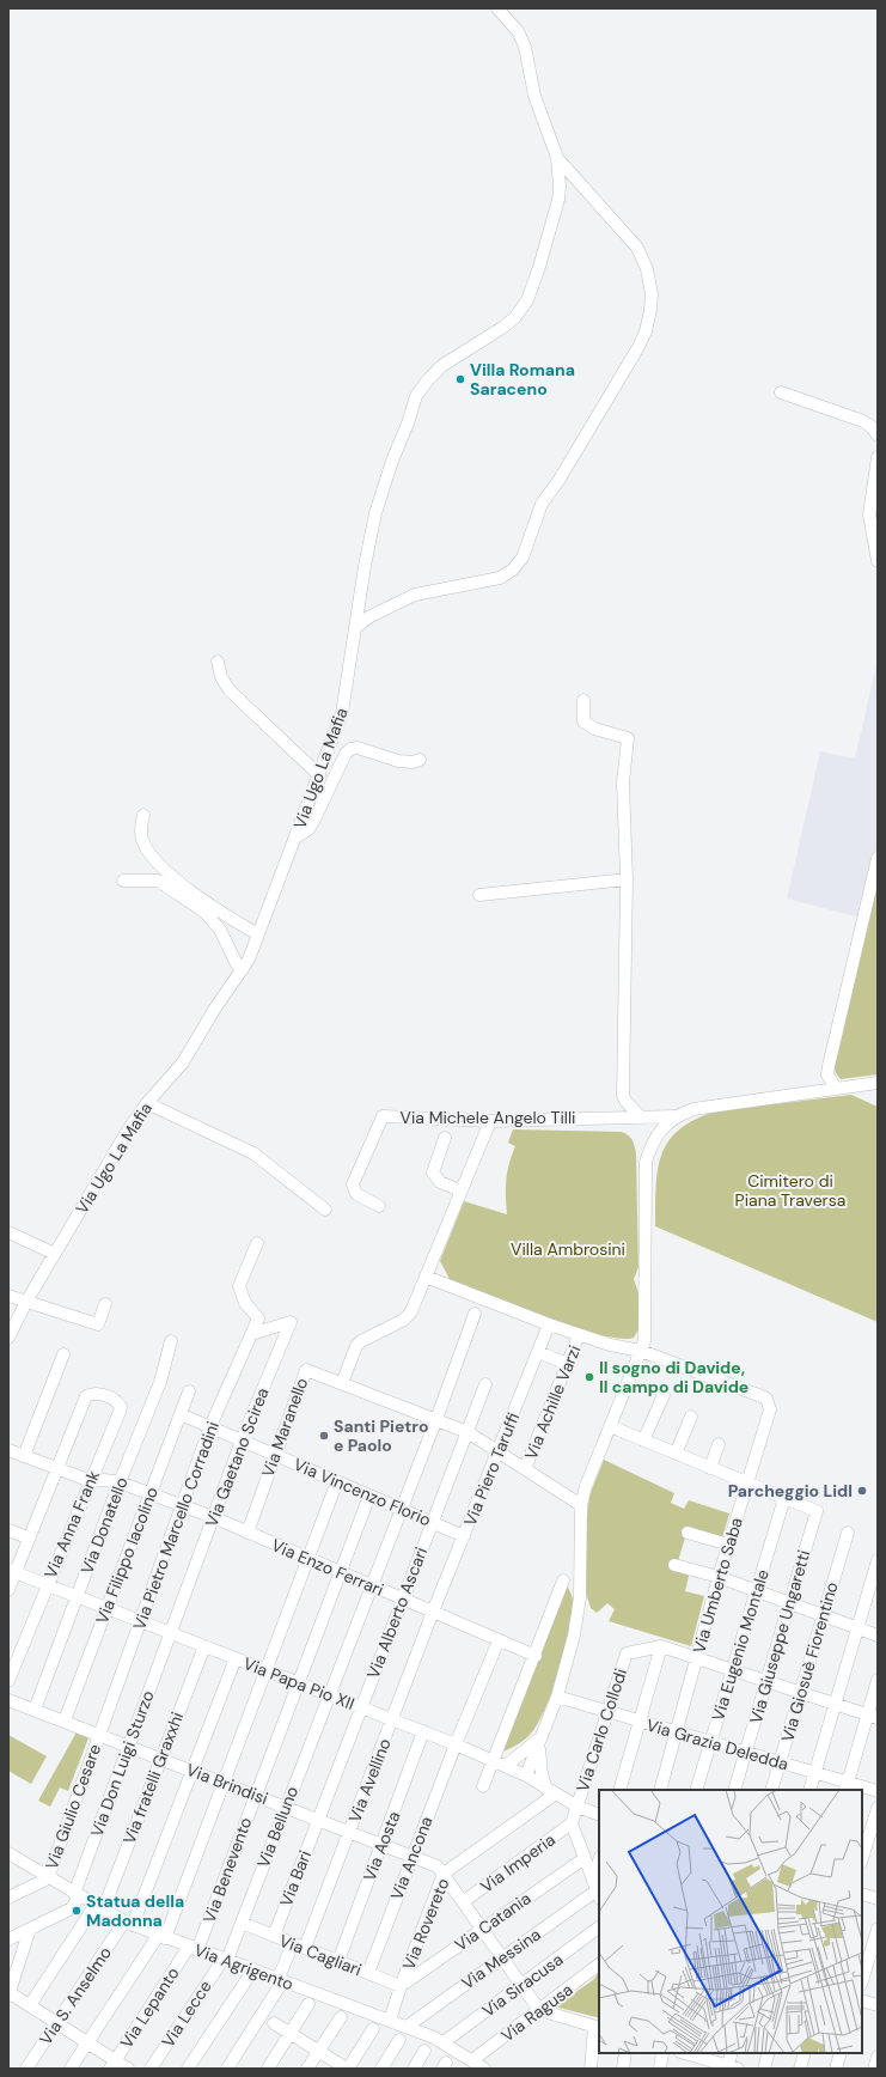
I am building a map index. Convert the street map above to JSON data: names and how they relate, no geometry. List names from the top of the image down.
{
  "streets": {
    "street": [
      "Via Ugo La Mafia",
      "Via Michele Angelo Tilli",
      "Via Achille Varzi",
      "Via Maranello",
      "Via Gaetano Scirea",
      "Via Piero Taruffi",
      "Via Vincenzo Florio",
      "Via Anna Frank",
      "Via Donatello",
      "Via Pietro Marcello Corradini",
      "Via Filippo Iacolino",
      "Via Enzo Ferrari",
      "Via Umberto Saba",
      "Via Alberto Ascari",
      "Via Giuseppe Ungaretti",
      "Via Eugenio Montale",
      "Via Giosuè Fiorentino",
      "Via Papa Pio XII",
      "Via Carlo Collodi",
      "Via Grazia Deledda",
      "Via Don Luigi Sturzo",
      "Via fratelli Graxxhi",
      "Via Avellino",
      "Via Brindisi",
      "Via Giulio Cesare",
      "Via Belluno",
      "Via Aosta",
      "Via Ancona",
      "Via Imperia",
      "Via Benevento",
      "Via Bari",
      "Via Catania",
      "Via Rovereto",
      "Via Cagliari",
      "Via Messina",
      "Via Agrigento",
      "Via Siracusa",
      "Via S. Anselmo",
      "Via Lepanto",
      "Via Ragusa",
      "Via Lecce"
    ]
  },
  "crossings": [
    ["Via Achille Varzi", "Via Maranello"],
    ["Via Maranello", "Via Piero Taruffi"],
    ["Via Maranello", "Via Vincenzo Florio"],
    ["Via Maranello", "Via Enzo Ferrari"],
    ["Via Maranello", "Via Alberto Ascari"],
    ["Via Maranello", "Via Belluno"],
    ["Via Gaetano Scirea", "Via Vincenzo Florio"],
    ["Via Gaetano Scirea", "Via Pietro Marcello Corradini"],
    ["Via Gaetano Scirea", "Via Enzo Ferrari"],
    ["Via Gaetano Scirea", "Via Papa Pio XII"],
    ["Via Gaetano Scirea", "Via Don Luigi Sturzo"],
    ["Via Piero Taruffi", "Via Vincenzo Florio"],
    ["Via Piero Taruffi", "Via Enzo Ferrari"],
    ["Via Piero Taruffi", "Via Avellino"],
    ["Via Vincenzo Florio", "Via Pietro Marcello Corradini"],
    ["Via Vincenzo Florio", "Via Filippo Iacolino"],
    ["Via Vincenzo Florio", "Via Alberto Ascari"],
    ["Via Vincenzo Florio", "Via Belluno"],
    ["Via Vincenzo Florio", "Via Benevento"],
    ["Via Anna Frank", "Via Enzo Ferrari"],
    ["Via Anna Frank", "Via Papa Pio XII"],
    ["Via Donatello", "Via Enzo Ferrari"],
    ["Via Donatello", "Via Papa Pio XII"],
    ["Via Donatello", "Via Brindisi"],
    ["Via Pietro Marcello Corradini", "Via Enzo Ferrari"],
    ["Via Pietro Marcello Corradini", "Via Papa Pio XII"],
    ["Via Pietro Marcello Corradini", "Via Brindisi"],
    ["Via Pietro Marcello Corradini", "Via Giulio Cesare"],
    ["Via Filippo Iacolino", "Via Enzo Ferrari"],
    ["Via Filippo Iacolino", "Via Papa Pio XII"],
    ["Via Filippo Iacolino", "Via Brindisi"],
    ["Via Enzo Ferrari", "Via Alberto Ascari"],
    ["Via Enzo Ferrari", "Via Avellino"],
    ["Via Enzo Ferrari", "Via Belluno"],
    ["Via Enzo Ferrari", "Via Ancona"],
    ["Via Enzo Ferrari", "Via Benevento"],
    ["Via Umberto Saba", "Via Grazia Deledda"],
    ["Via Alberto Ascari", "Via Papa Pio XII"],
    ["Via Alberto Ascari", "Via Brindisi"],
    ["Via Alberto Ascari", "Via Bari"],
    ["Via Giuseppe Ungaretti", "Via Eugenio Montale"],
    ["Via Giuseppe Ungaretti", "Via Grazia Deledda"],
    ["Via Eugenio Montale", "Via Grazia Deledda"],
    ["Via Giosuè Fiorentino", "Via Grazia Deledda"],
    ["Via Papa Pio XII", "Via Carlo Collodi"],
    ["Via Papa Pio XII", "Via Don Luigi Sturzo"],
    ["Via Papa Pio XII", "Via fratelli Graxxhi"],
    ["Via Papa Pio XII", "Via Avellino"],
    ["Via Papa Pio XII", "Via Belluno"],
    ["Via Papa Pio XII", "Via Aosta"],
    ["Via Papa Pio XII", "Via Ancona"],
    ["Via Papa Pio XII", "Via Benevento"],
    ["Via Papa Pio XII", "Via Rovereto"],
    ["Via Papa Pio XII", "Via S. Anselmo"],
    ["Via Carlo Collodi", "Via Grazia Deledda"],
    ["Via Don Luigi Sturzo", "Via Brindisi"],
    ["Via Don Luigi Sturzo", "Via Agrigento"],
    ["Via fratelli Graxxhi", "Via Brindisi"],
    ["Via fratelli Graxxhi", "Via Agrigento"],
    ["Via Avellino", "Via Brindisi"],
    ["Via Avellino", "Via Cagliari"],
    ["Via Brindisi", "Via Giulio Cesare"],
    ["Via Brindisi", "Via Belluno"],
    ["Via Brindisi", "Via Aosta"],
    ["Via Brindisi", "Via Ancona"],
    ["Via Brindisi", "Via Benevento"],
    ["Via Brindisi", "Via Bari"],
    ["Via Brindisi", "Via Rovereto"],
    ["Via Brindisi", "Via S. Anselmo"],
    ["Via Giulio Cesare", "Via Agrigento"],
    ["Via Belluno", "Via Cagliari"],
    ["Via Belluno", "Via Agrigento"],
    ["Via Belluno", "Via Lecce"],
    ["Via Aosta", "Via Cagliari"],
    ["Via Ancona", "Via Cagliari"],
    ["Via Benevento", "Via Agrigento"],
    ["Via Benevento", "Via Lepanto"],
    ["Via Bari", "Via Cagliari"],
    ["Via Catania", "Via Rovereto"],
    ["Via Catania", "Via Cagliari"],
    ["Via Rovereto", "Via Cagliari"],
    ["Via Rovereto", "Via Agrigento"],
    ["Via Messina", "Via Agrigento"],
    ["Via Agrigento", "Via Siracusa"],
    ["Via Agrigento", "Via S. Anselmo"],
    ["Via Agrigento", "Via Lepanto"],
    ["Via Agrigento", "Via Ragusa"],
    ["Via Agrigento", "Via Lecce"]
  ],
  "parks": ["Cimitero di Piana Traversa", "Villa Ambrosini"],
  "places": [
    "Villa Romana Saraceno",
    "Il sogno di Davide, Il campo di Davide",
    "Santi Pietro e Paolo",
    "Parcheggio Lidl",
    "Statua della Madonna"
  ]
}
